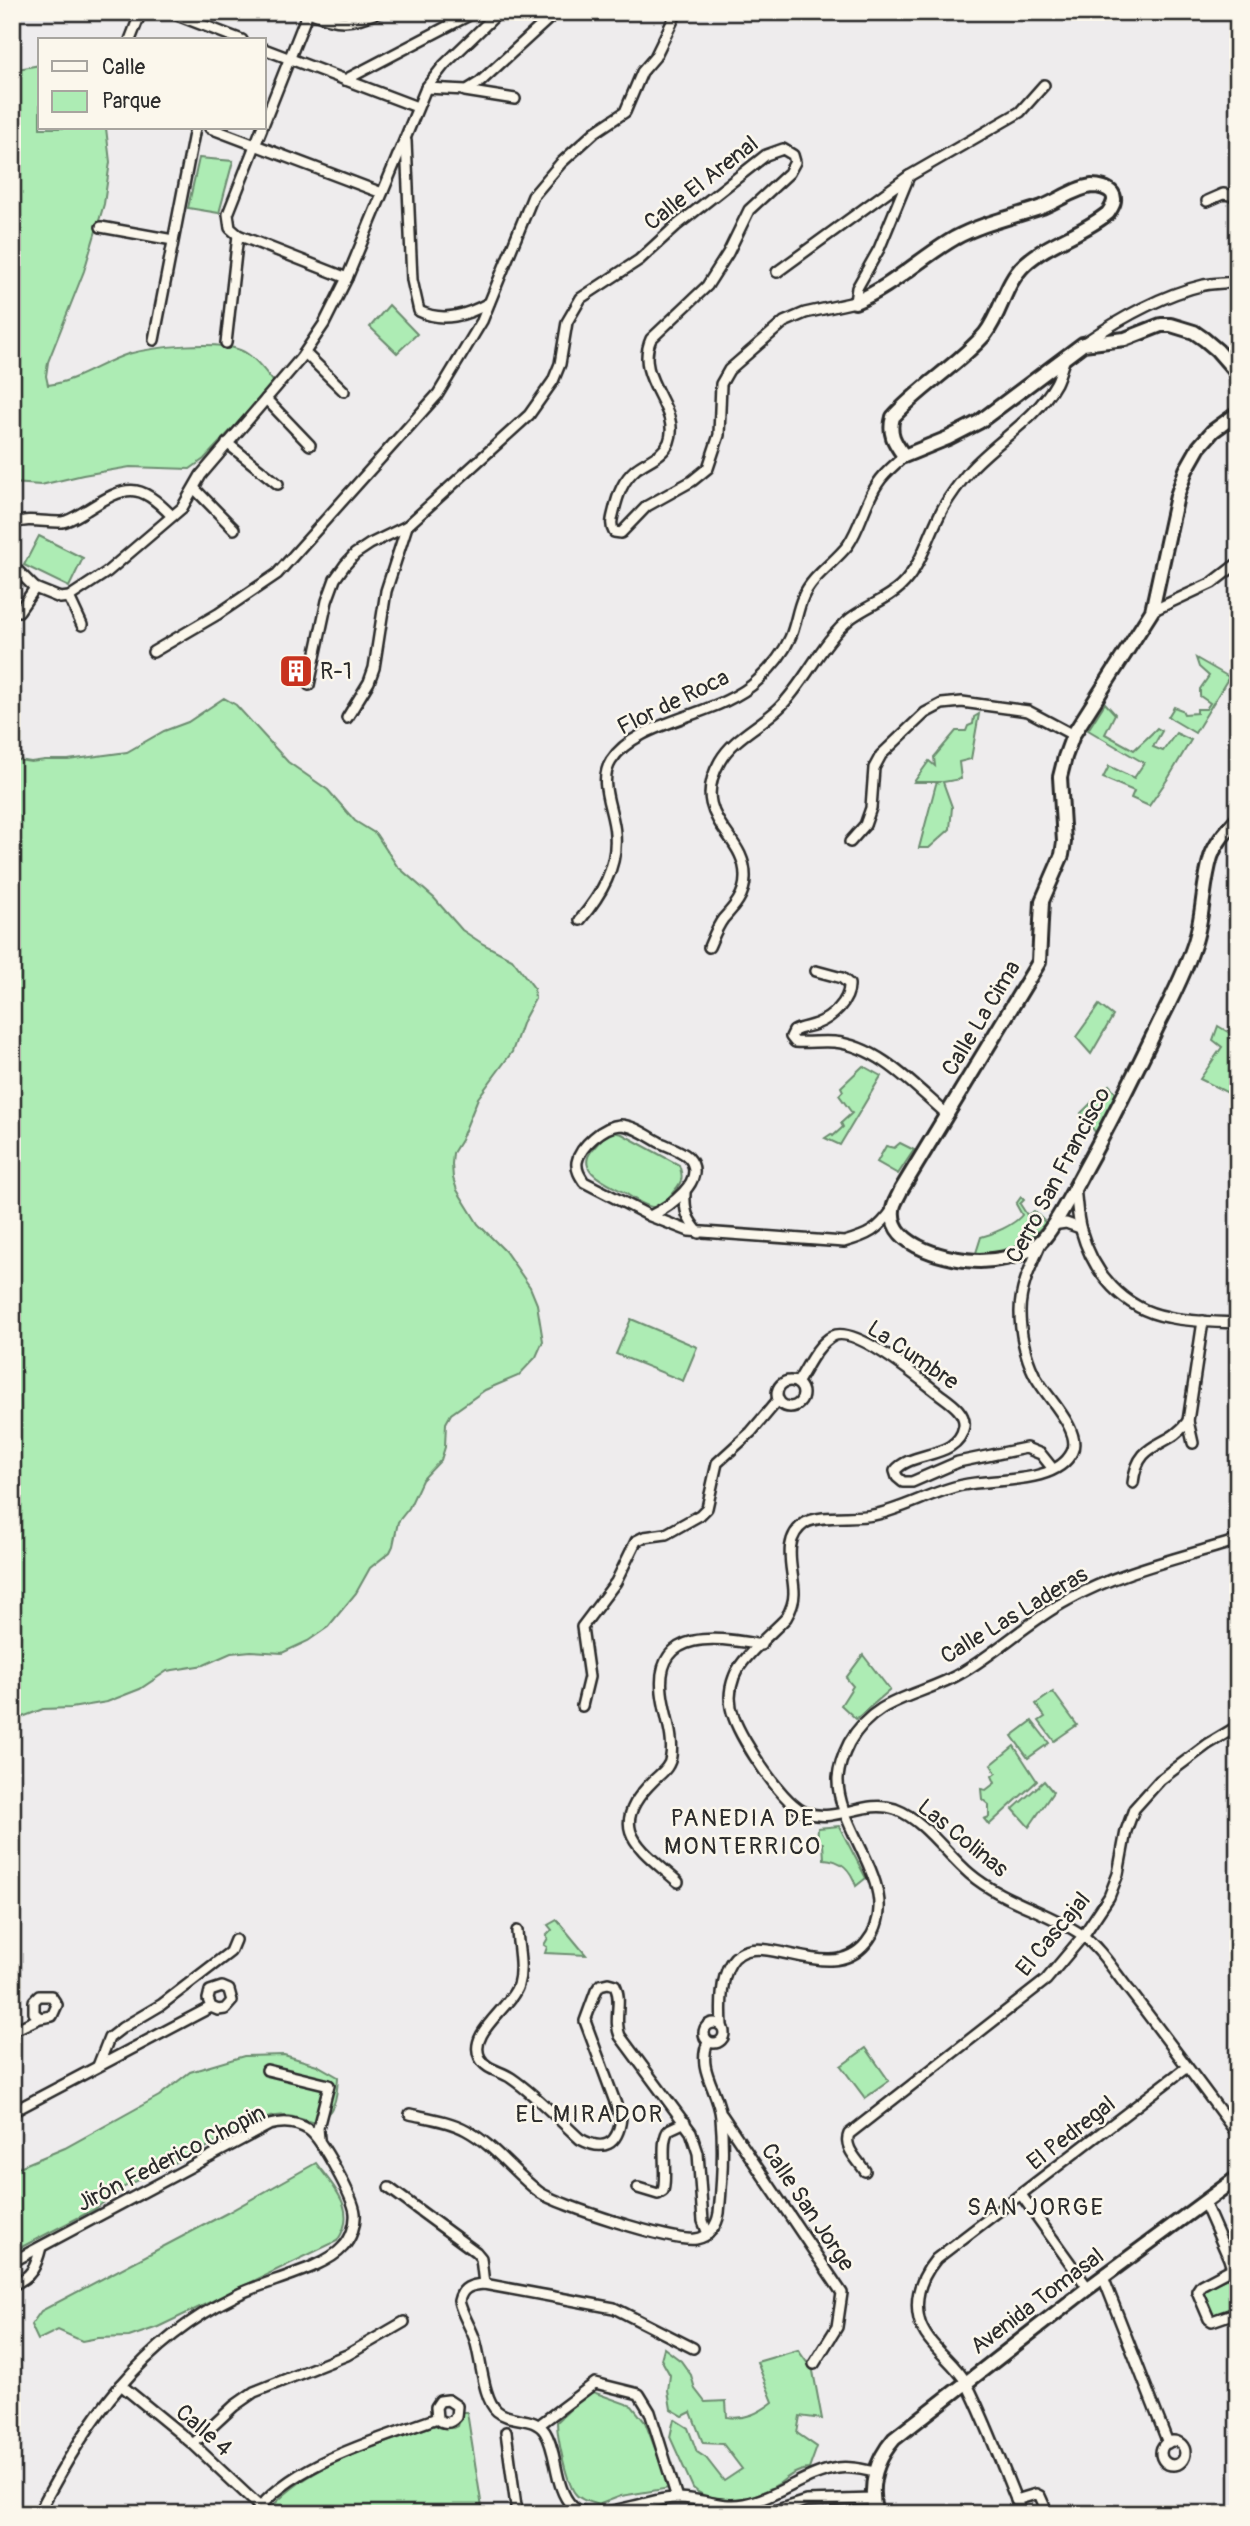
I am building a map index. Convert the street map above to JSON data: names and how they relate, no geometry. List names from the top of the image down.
{
  "streets": {
    "street": [
      "Calle El Arenal",
      "Flor de Roca",
      "Calle La Cima",
      "Cerro San Francisco",
      "La Cumbre",
      "Calle Las Laderas",
      "Las Colinas",
      "El Cascajal",
      "El Pedregal",
      "Jirón Federico Chopin",
      "Calle San Jorge",
      "Avenida Tomasal",
      "Calle 4"
    ]
  },
  "crossings": [
    ["Calle El Arenal", "Flor de Roca"],
    ["Cerro San Francisco", "La Cumbre"],
    ["Calle Las Laderas", "Las Colinas"],
    ["Las Colinas", "El Cascajal"],
    ["Las Colinas", "El Pedregal"],
    ["El Pedregal", "Avenida Tomasal"]
  ],
  "districts": ["PANEDIA DE MONTERRICO", "EL MIRADOR", "SAN JORGE"],
  "places": {
    "building": ["R-1"]
  },
  "legend": ["Calle", "Parque"]
}
